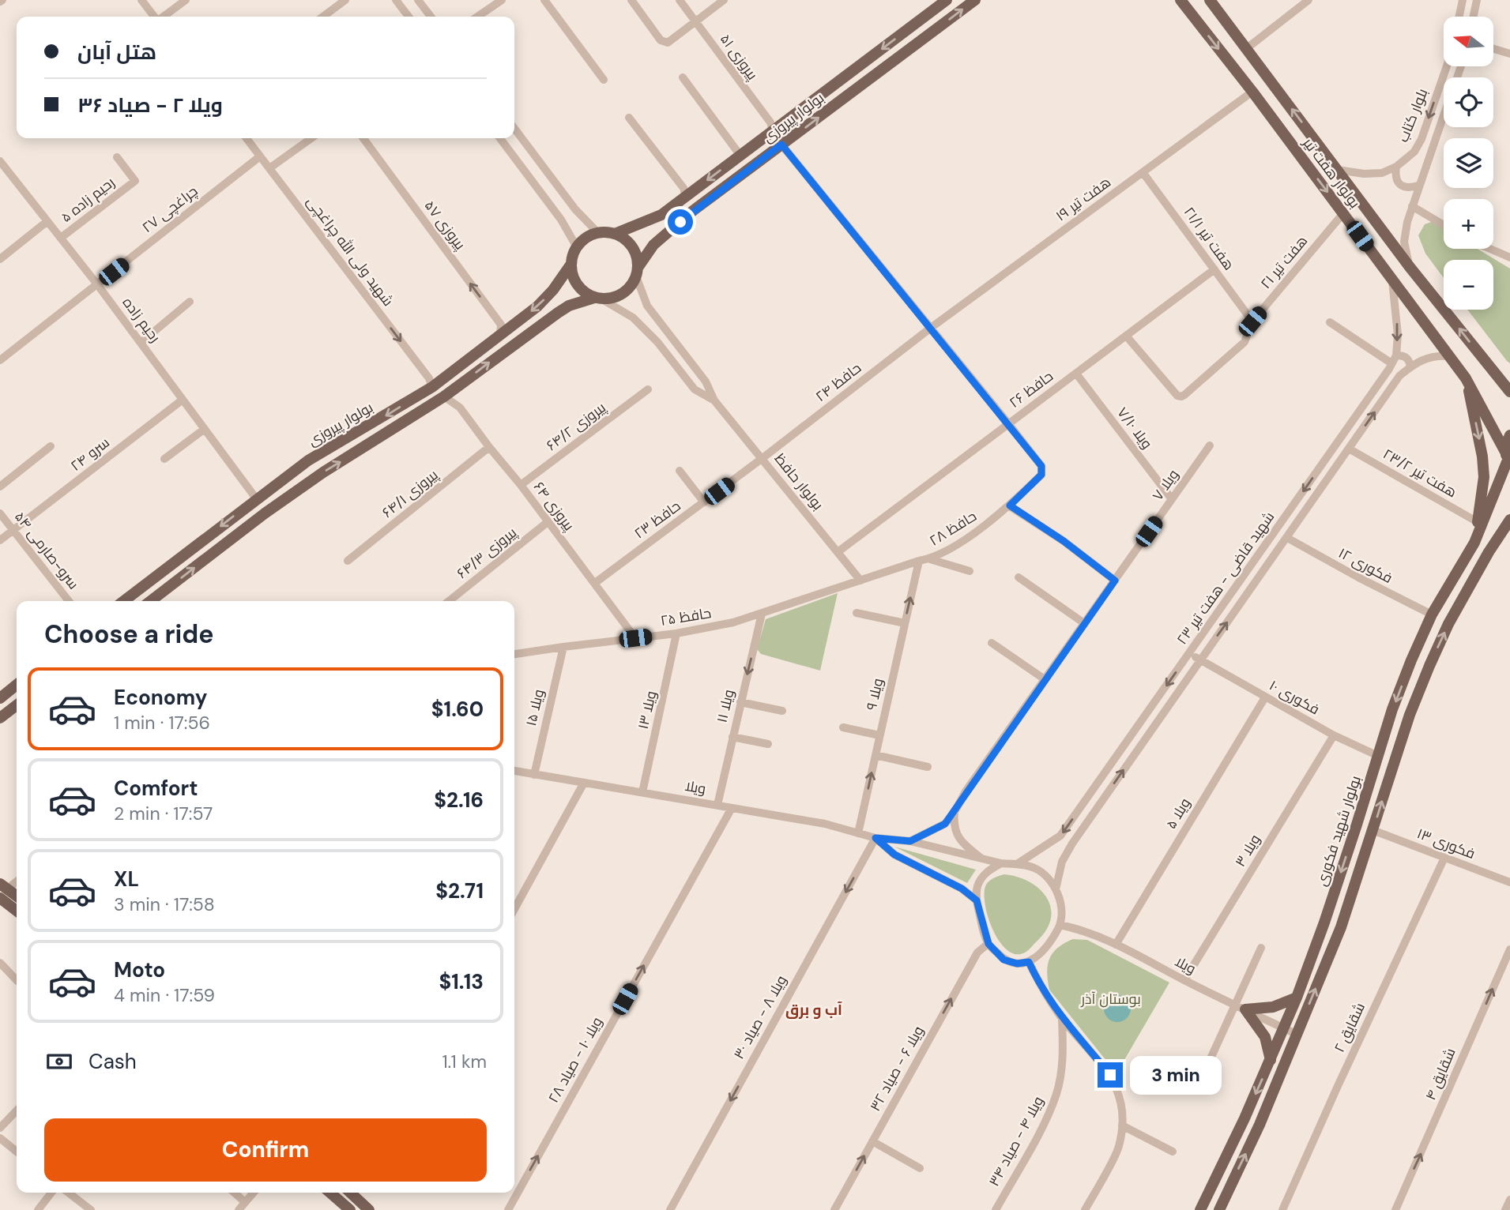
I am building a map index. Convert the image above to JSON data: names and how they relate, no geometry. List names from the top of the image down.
{
  "streets": {
    "main road": ["بولوار پیروزی", "بولوار هفت تیر", "بولوار شهید فکوری"],
    "street": [
      "پیروزی ۵۱",
      "بلوار کتاب",
      "هفت تیر ۱۹",
      "رحیم زاده ۵",
      "چراغچی ۲۷",
      "پیروزی ۵۷",
      "هفت تیر ۲۱/۱",
      "شهید ولی الله چراغچی",
      "هفت تیر ۲۱",
      "رحیم زاده",
      "حافظ ۲۴",
      "حافظ ۲۶",
      "پیروزی ۶۴/۲",
      "ویلا ۷/۱۰",
      "سرو ۲۴",
      "هفت تیر ۲۳/۲",
      "بولوار حافظ",
      "ویلا ۷",
      "پیروزی ۶۴/۱",
      "پیروزی ۶۴",
      "حافظ ۲۳",
      "حافظ ۲۸",
      "سرو-صارمی ۵۴",
      "پیروزی ۶۴/۳",
      "فکوری ۱۲",
      "شهید قاضی - هفت تیر ۲۳",
      "حافظ ۲۵",
      "ویلا ۹",
      "فکوری ۱۰",
      "ویلا ۱۱",
      "ویلا ۱۵",
      "ویلا ۱۳",
      "ویلا",
      "ویلا ۵",
      "فکوری ۱۳",
      "ویلا ۳",
      "ویلا ۸ - صیاد ۳۰",
      "شقایق ۲",
      "ویلا ۱۰ - صیاد ۲۸",
      "ویلا ۶ - صیاد ۳۲",
      "شقایق ۴",
      "ویلا ۴ - صیاد ۳۴"
    ]
  },
  "crossings": [
    ["پیروزی ۵۱", "بولوار پیروزی"],
    ["بلوار کتاب", "بولوار هفت تیر"],
    ["بولوار پیروزی", "پیروزی ۵۷"],
    ["بولوار پیروزی", "شهید ولی الله چراغچی"],
    ["بولوار پیروزی", "رحیم زاده"],
    ["بولوار هفت تیر", "هفت تیر ۱۹"],
    ["بولوار هفت تیر", "هفت تیر ۲۱"],
    ["بولوار هفت تیر", "شهید قاضی - هفت تیر ۲۳"],
    ["بولوار هفت تیر", "بولوار شهید فکوری"],
    ["هفت تیر ۱۹", "هفت تیر ۲۱/۱"],
    ["هفت تیر ۱۹", "حافظ ۲۴"],
    ["رحیم زاده ۵", "رحیم زاده"],
    ["چراغچی ۲۷", "شهید ولی الله چراغچی"],
    ["چراغچی ۲۷", "رحیم زاده"],
    ["هفت تیر ۲۱/۱", "هفت تیر ۲۱"],
    ["هفت تیر ۲۱/۱", "حافظ ۲۶"],
    ["هفت تیر ۲۱", "حافظ ۲۶"],
    ["رحیم زاده", "سرو ۲۴"],
    ["حافظ ۲۴", "بولوار حافظ"],
    ["حافظ ۲۴", "حافظ ۲۳"],
    ["حافظ ۲۶", "ویلا ۷/۱۰"],
    ["حافظ ۲۶", "بولوار حافظ"],
    ["حافظ ۲۶", "حافظ ۲۸"],
    ["پیروزی ۶۴/۲", "پیروزی ۶۴"],
    ["ویلا ۷/۱۰", "ویلا ۷"],
    ["سرو ۲۴", "سرو-صارمی ۵۴"],
    ["هفت تیر ۲۳/۲", "شهید قاضی - هفت تیر ۲۳"],
    ["بولوار حافظ", "حافظ ۲۳"],
    ["بولوار حافظ", "حافظ ۲۸"],
    ["بولوار حافظ", "حافظ ۲۵"],
    ["ویلا ۷", "ویلا"],
    ["پیروزی ۶۴/۱", "پیروزی ۶۴"],
    ["پیروزی ۶۴", "حافظ ۲۳"],
    ["پیروزی ۶۴", "پیروزی ۶۴/۳"],
    ["پیروزی ۶۴", "حافظ ۲۵"],
    ["حافظ ۲۸", "حافظ ۲۵"],
    ["حافظ ۲۸", "ویلا ۹"],
    ["فکوری ۱۲", "شهید قاضی - هفت تیر ۲۳"],
    ["فکوری ۱۲", "بولوار شهید فکوری"],
    ["شهید قاضی - هفت تیر ۲۳", "فکوری ۱۰"],
    ["شهید قاضی - هفت تیر ۲۳", "ویلا"],
    ["شهید قاضی - هفت تیر ۲۳", "ویلا ۶ - صیاد ۳۲"],
    ["حافظ ۲۵", "ویلا ۱۱"],
    ["حافظ ۲۵", "ویلا ۱۵"],
    ["حافظ ۲۵", "ویلا ۱۳"],
    ["ویلا ۹", "ویلا"],
    ["فکوری ۱۰", "ویلا ۵"],
    ["فکوری ۱۰", "بولوار شهید فکوری"],
    ["فکوری ۱۰", "ویلا ۳"],
    ["ویلا ۱۱", "ویلا"],
    ["ویلا ۱۵", "ویلا"],
    ["ویلا ۱۳", "ویلا"],
    ["ویلا", "ویلا ۵"],
    ["ویلا", "بولوار شهید فکوری"],
    ["ویلا", "ویلا ۳"],
    ["ویلا", "ویلا ۸ - صیاد ۳۰"],
    ["ویلا", "ویلا ۱۰ - صیاد ۲۸"],
    ["ویلا", "ویلا ۶ - صیاد ۳۲"],
    ["فکوری ۱۳", "شقایق ۲"]
  ],
  "one_way": [
    "پیروزی ۵۷",
    "شهید ولی الله چراغچی",
    "ویلا ۹",
    "ویلا ۱۱",
    "ویلا ۸ - صیاد ۳۰",
    "ویلا ۱۰ - صیاد ۲۸",
    "ویلا ۶ - صیاد ۳۲",
    "شقایق ۴"
  ],
  "districts": ["آب و برق"],
  "parks": ["بوستان آذر"],
  "north": "left",
  "page": {
    "map_buttons": ["+", "−"],
    "banner": ["هتل آبان", "ویلا ۲ - صیاد ۳۶"],
    "heading": "Choose a ride",
    "list": [
      {
        "name": "Economy",
        "note": "1 min · 17:56",
        "value": "$1.60"
      },
      {
        "name": "Comfort",
        "note": "2 min · 17:57",
        "value": "$2.16"
      },
      {
        "name": "XL",
        "note": "3 min · 17:58",
        "value": "$2.71"
      },
      {
        "name": "Moto",
        "note": "4 min · 17:59",
        "value": "$1.13"
      }
    ],
    "pay": ["Cash", "1.1 km"],
    "bubble": "3 min",
    "buttons": "Confirm"
  }
}
